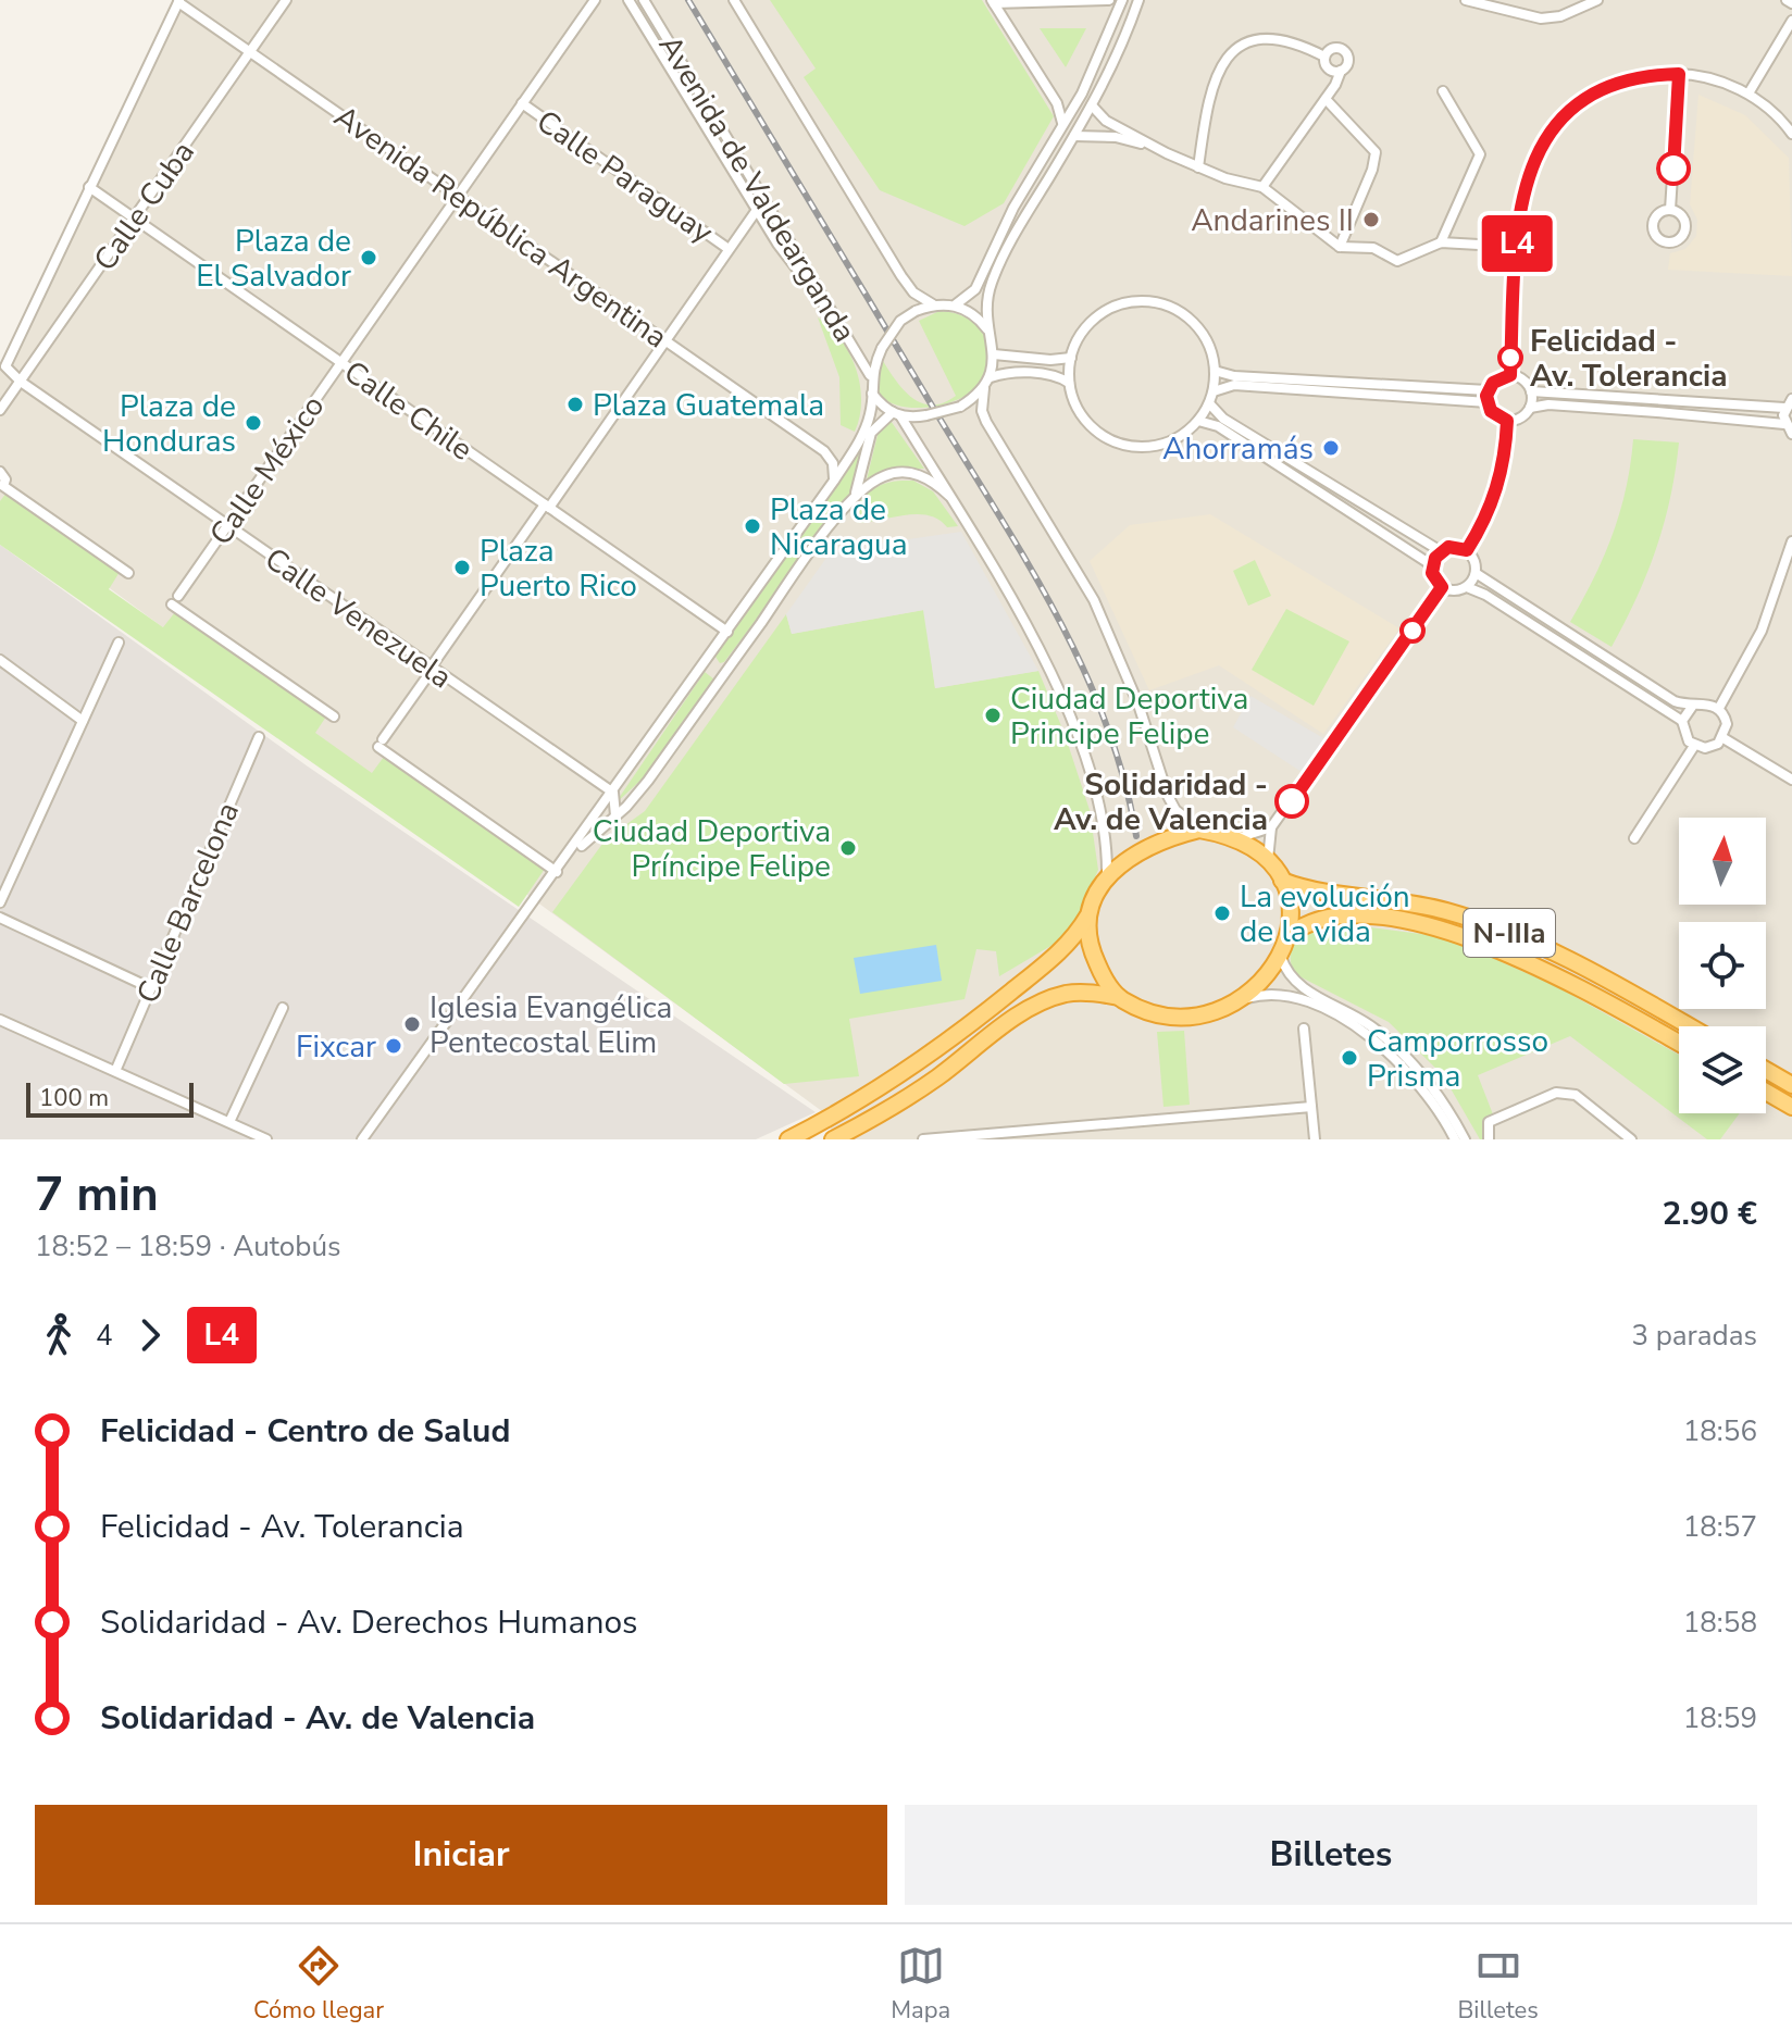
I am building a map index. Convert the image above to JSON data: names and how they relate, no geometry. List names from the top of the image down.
{
  "streets": {
    "highway": ["N-IIIa"],
    "street": [
      "Calle Paraguay",
      "Avenida de Valdearganda",
      "Calle Cuba",
      "Avenida República Argentina",
      "Calle Chile",
      "Calle México",
      "Calle Venezuela",
      "Calle Barcelona"
    ]
  },
  "crossings": [
    ["Calle Paraguay", "Calle México"],
    ["Calle Cuba", "Avenida República Argentina"],
    ["Calle Cuba", "Calle Chile"],
    ["Calle Cuba", "Calle Venezuela"],
    ["Avenida República Argentina", "Calle México"],
    ["Calle Chile", "Calle México"],
    ["Calle México", "Calle Venezuela"]
  ],
  "places": [
    "Andarines II",
    "Plaza de El Salvador",
    "Felicidad - Av. Tolerancia",
    "Plaza Guatemala",
    "Plaza de Honduras",
    "Ahorramás",
    "Plaza de Nicaragua",
    "Plaza Puerto Rico",
    "Ciudad Deportiva Principe Felipe",
    "Solidaridad - Av. de Valencia",
    "Ciudad Deportiva Príncipe Felipe",
    "La evolución de la vida",
    "Iglesia Evangélica Pentecostal Elim",
    "Fixcar",
    "Camporrosso Prisma"
  ],
  "lines": ["bus line L4"],
  "scale_bar": "100 m",
  "north": "top",
  "page": {
    "on_map": "L4",
    "scale": "100 m",
    "heading": ["7 min", "18:52 – 18:59 · Autobús", "2.90 €"],
    "legs": ["4", "L4", "3 paradas"],
    "list": [
      {
        "name": "Felicidad - Centro de Salud",
        "value": "18:56"
      },
      {
        "name": "Felicidad - Av. Tolerancia",
        "value": "18:57"
      },
      {
        "name": "Solidaridad - Av. Derechos Humanos",
        "value": "18:58"
      },
      {
        "name": "Solidaridad - Av. de Valencia",
        "value": "18:59"
      }
    ],
    "buttons": ["Iniciar", "Billetes"],
    "tabs": ["Cómo llegar", "Mapa", "Billetes"]
  }
}
